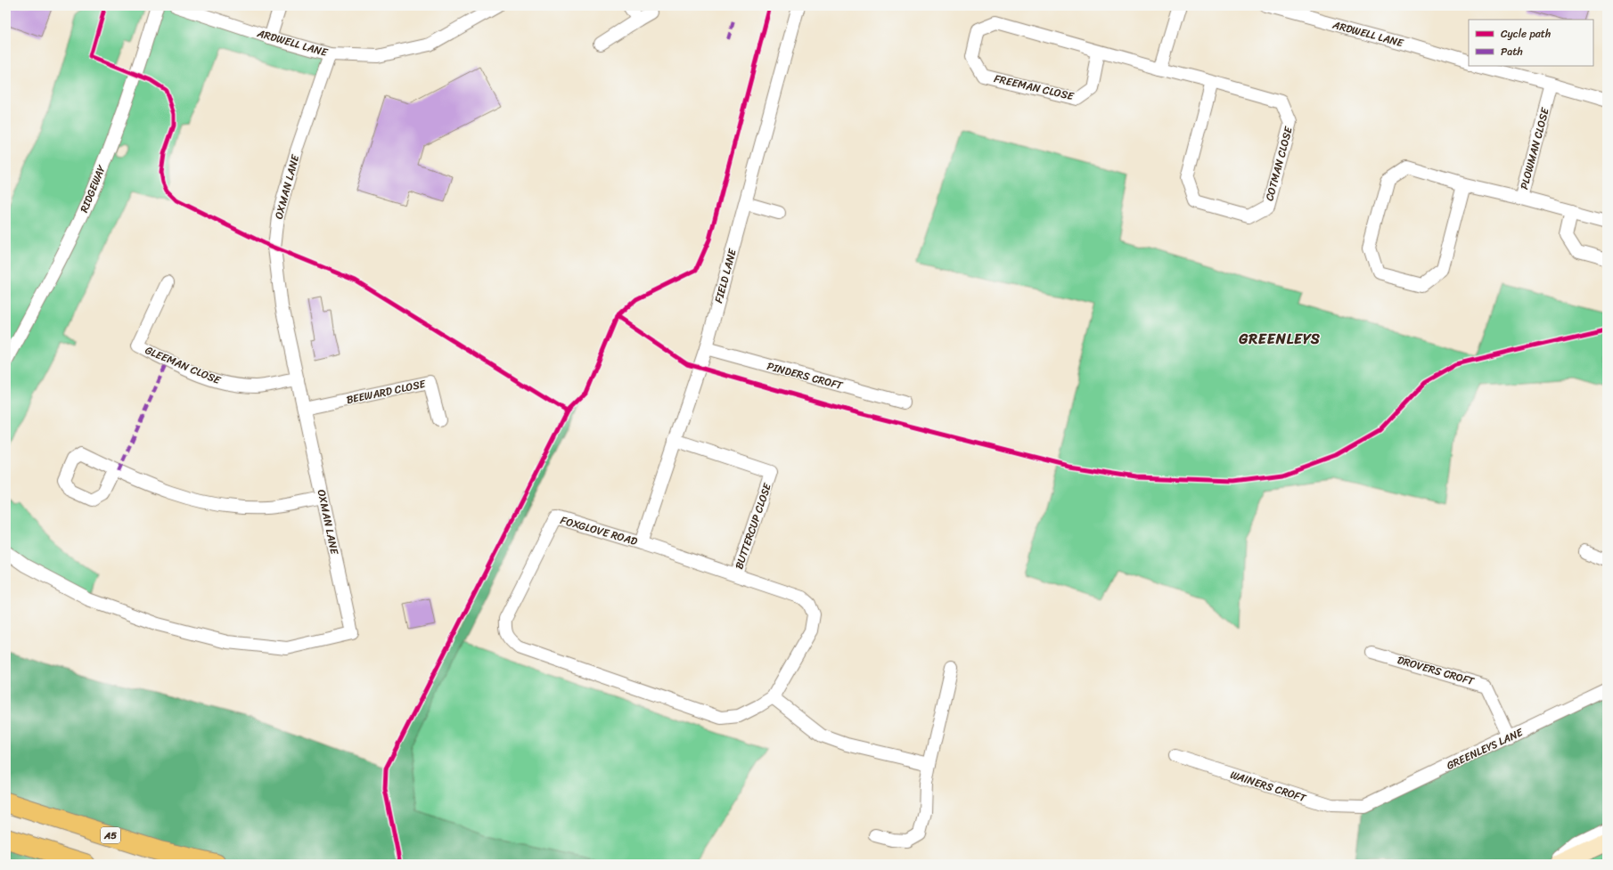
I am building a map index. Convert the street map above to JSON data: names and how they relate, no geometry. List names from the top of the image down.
{
  "streets": {
    "highway": ["A5"],
    "street": [
      "ARDWELL LANE",
      "FREEMAN CLOSE",
      "PLOWMAN CLOSE",
      "COTMAN CLOSE",
      "OXMAN LANE",
      "RIDGEWAY",
      "FIELD LANE",
      "GLEEMAN CLOSE",
      "PINDERS CROFT",
      "BEEWARD CLOSE",
      "BUTTERCUP CLOSE",
      "FOXGLOVE ROAD",
      "DROVERS CROFT",
      "GREENLEYS LANE",
      "WAINERS CROFT"
    ]
  },
  "crossings": [
    ["ARDWELL LANE", "OXMAN LANE"],
    ["FREEMAN CLOSE", "COTMAN CLOSE"],
    ["OXMAN LANE", "GLEEMAN CLOSE"],
    ["OXMAN LANE", "BEEWARD CLOSE"],
    ["FIELD LANE", "PINDERS CROFT"],
    ["FIELD LANE", "BUTTERCUP CLOSE"],
    ["FIELD LANE", "FOXGLOVE ROAD"],
    ["BUTTERCUP CLOSE", "FOXGLOVE ROAD"],
    ["DROVERS CROFT", "GREENLEYS LANE"],
    ["GREENLEYS LANE", "WAINERS CROFT"]
  ],
  "districts": ["GREENLEYS"],
  "legend": ["Cycle path", "Path"]
}
